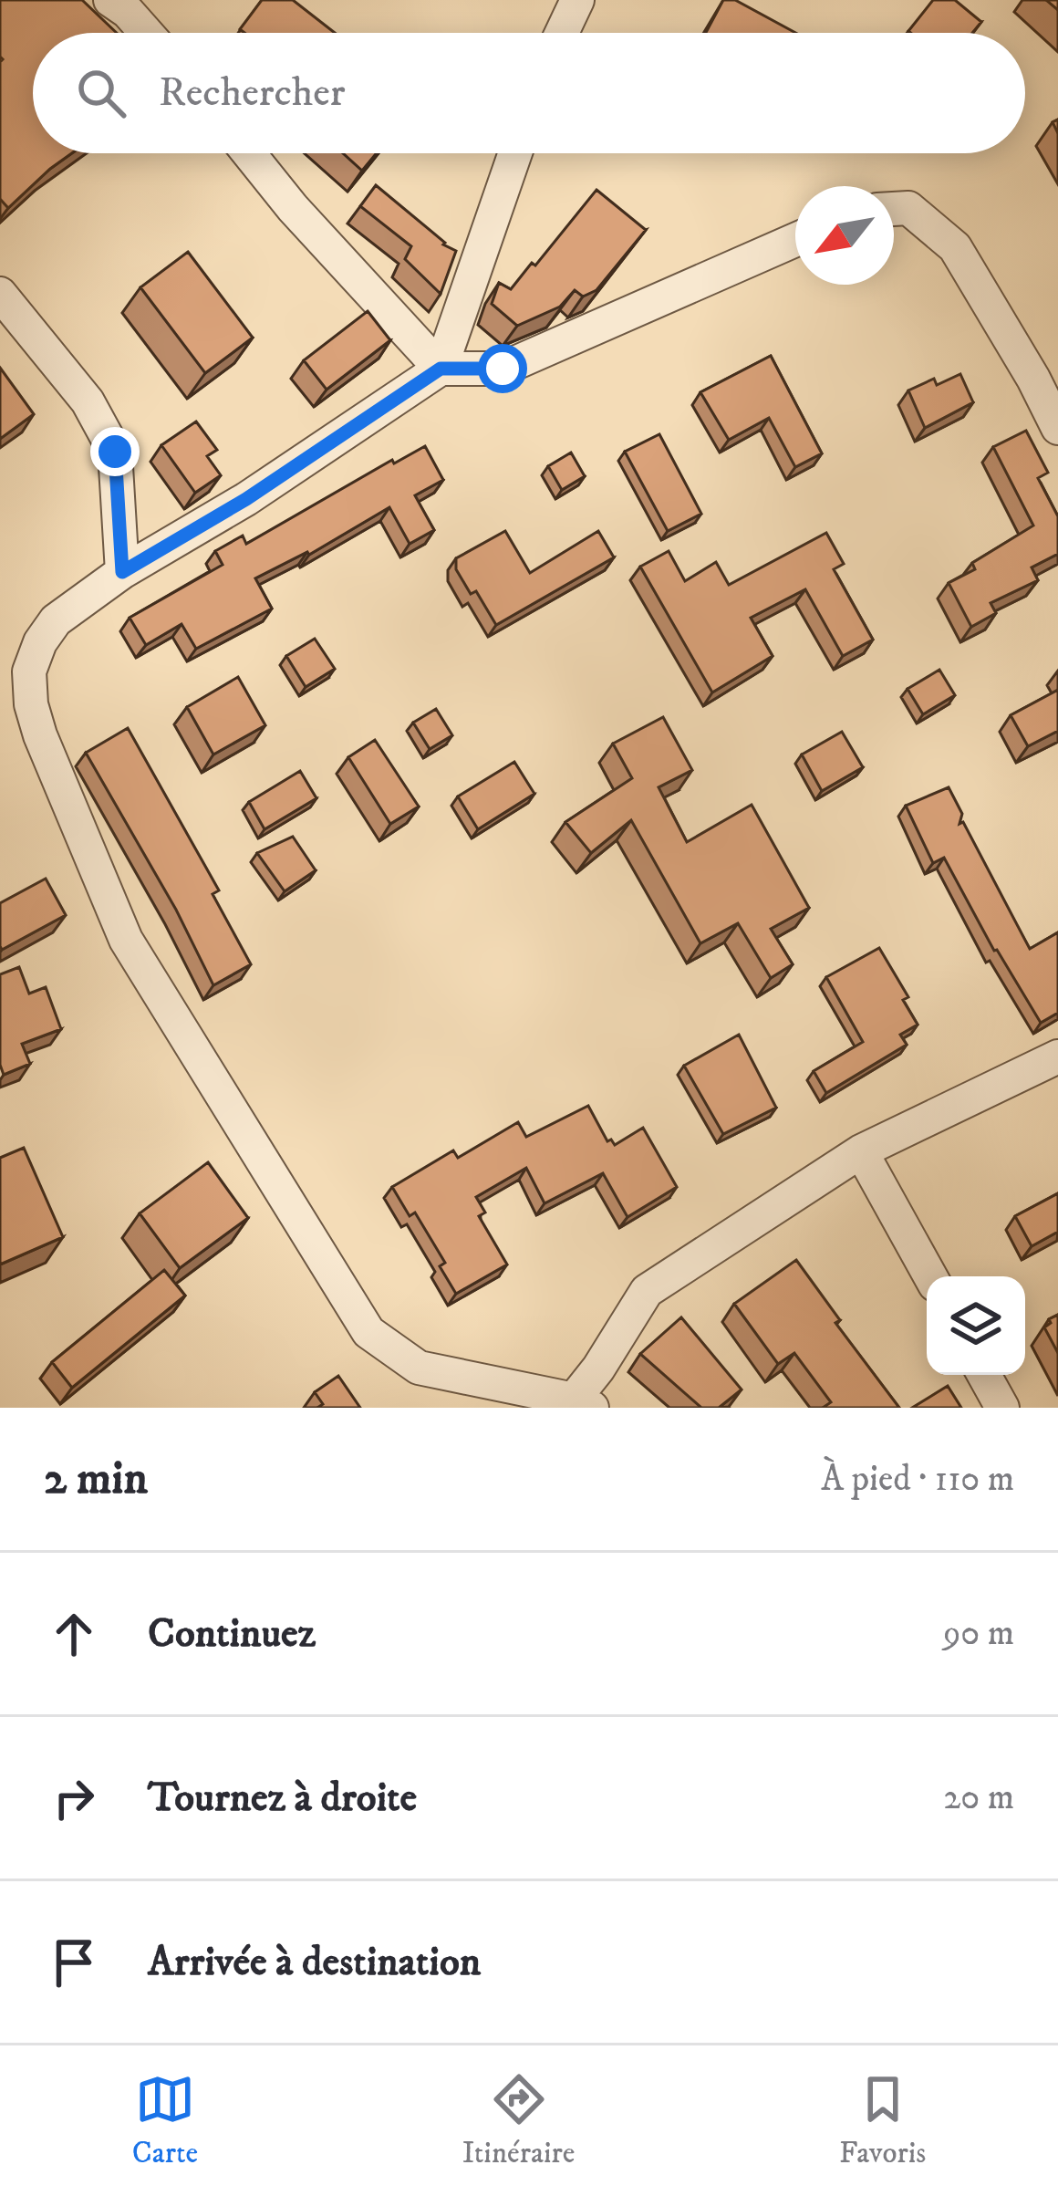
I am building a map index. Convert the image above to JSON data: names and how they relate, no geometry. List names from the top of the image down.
{
  "north": "bottom left",
  "page": {
    "search": "Rechercher",
    "heading": ["2 min", "À pied · 110 m"],
    "list": [
      ["Continuez", "90 m"],
      ["Tournez à droite", "20 m"],
      "Arrivée à destination"
    ],
    "nav": ["Carte", "Itinéraire", "Favoris"]
  }
}
